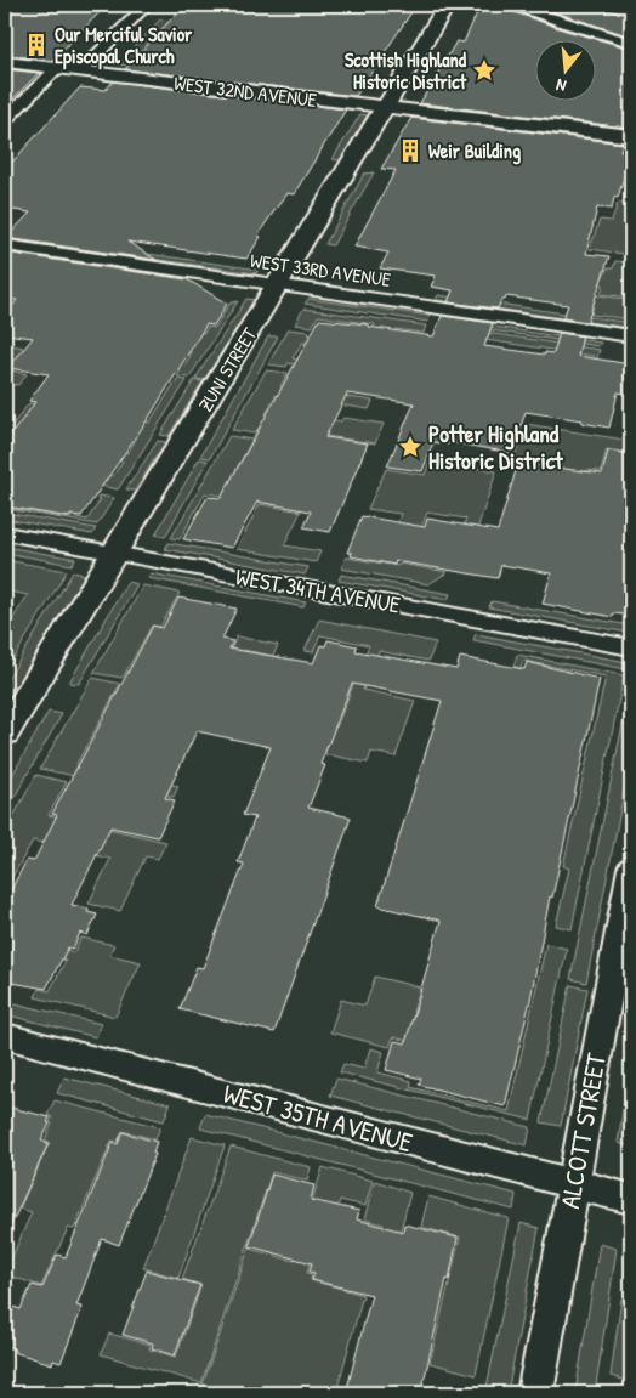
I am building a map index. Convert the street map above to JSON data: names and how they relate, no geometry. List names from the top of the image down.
{
  "streets": {
    "street": [
      "WEST 32ND AVENUE",
      "WEST 33RD AVENUE",
      "ZUNI STREET",
      "WEST 34TH AVENUE",
      "WEST 35TH AVENUE",
      "ALCOTT STREET"
    ]
  },
  "crossings": [
    ["WEST 32ND AVENUE", "ZUNI STREET"],
    ["WEST 33RD AVENUE", "ZUNI STREET"],
    ["ZUNI STREET", "WEST 34TH AVENUE"],
    ["WEST 35TH AVENUE", "ALCOTT STREET"]
  ],
  "places": {
    "building": ["Our Merciful Savior Episcopal Church", "Weir Building"],
    "place": ["Scottish Highland Historic District", "Potter Highland Historic District"]
  },
  "north": "bottom"
}
